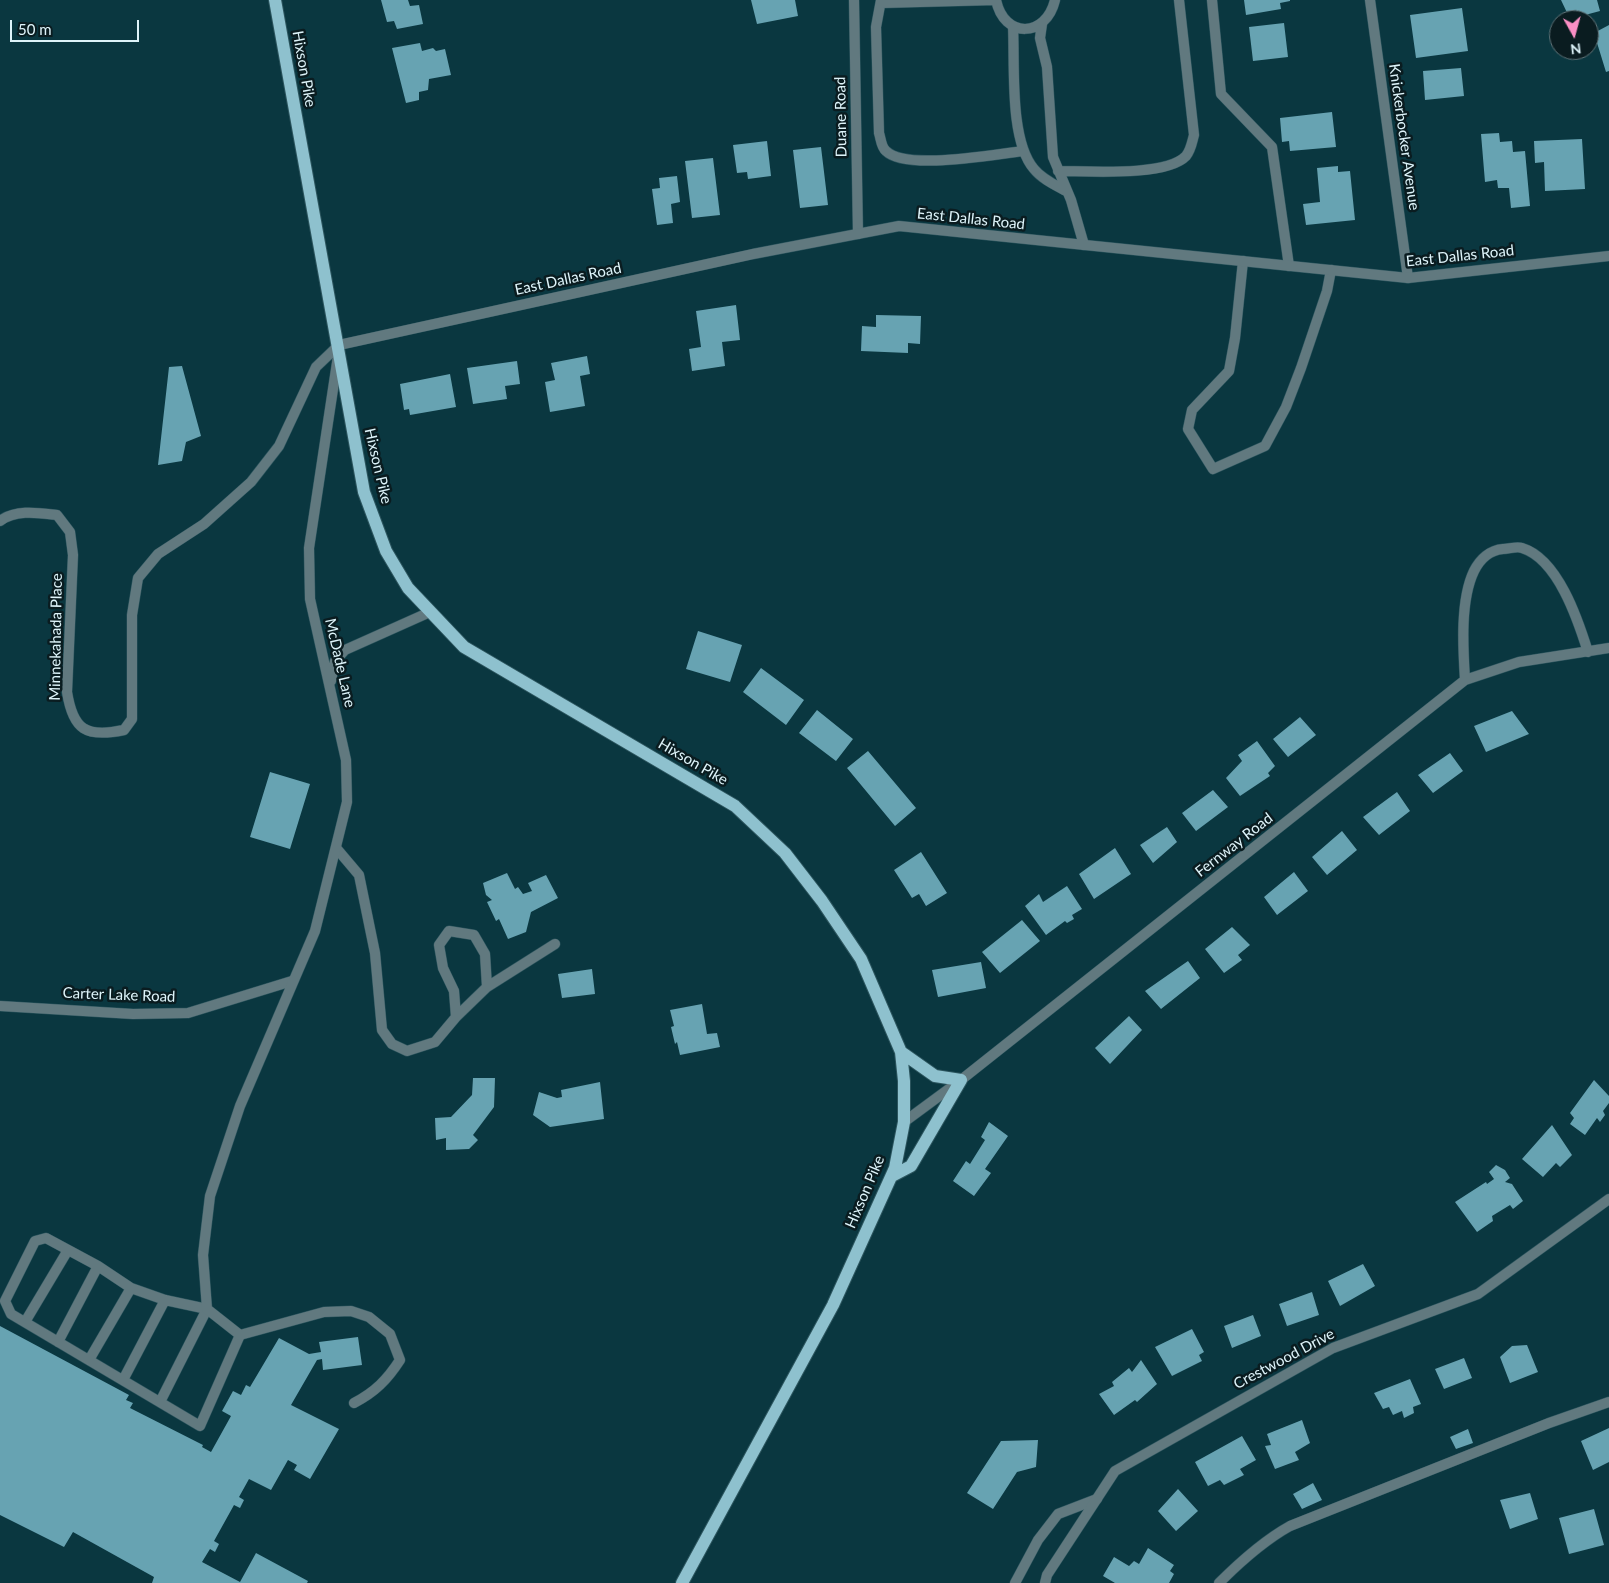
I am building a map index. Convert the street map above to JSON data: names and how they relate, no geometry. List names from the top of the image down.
{
  "streets": {
    "main road": ["Hixson Pike"],
    "street": [
      "Duane Road",
      "Knickerbocker Avenue",
      "East Dallas Road",
      "Minnekahada Place",
      "McDade Lane",
      "Fernway Road",
      "Carter Lake Road",
      "Crestwood Drive"
    ]
  },
  "crossings": [
    ["Hixson Pike", "East Dallas Road"],
    ["Hixson Pike", "Minnekahada Place"],
    ["Hixson Pike", "McDade Lane"],
    ["Hixson Pike", "Fernway Road"],
    ["Duane Road", "East Dallas Road"],
    ["Knickerbocker Avenue", "East Dallas Road"],
    ["East Dallas Road", "Minnekahada Place"],
    ["East Dallas Road", "McDade Lane"],
    ["Minnekahada Place", "McDade Lane"],
    ["McDade Lane", "Carter Lake Road"]
  ],
  "scale_bar": "50 m",
  "north": "bottom"
}
